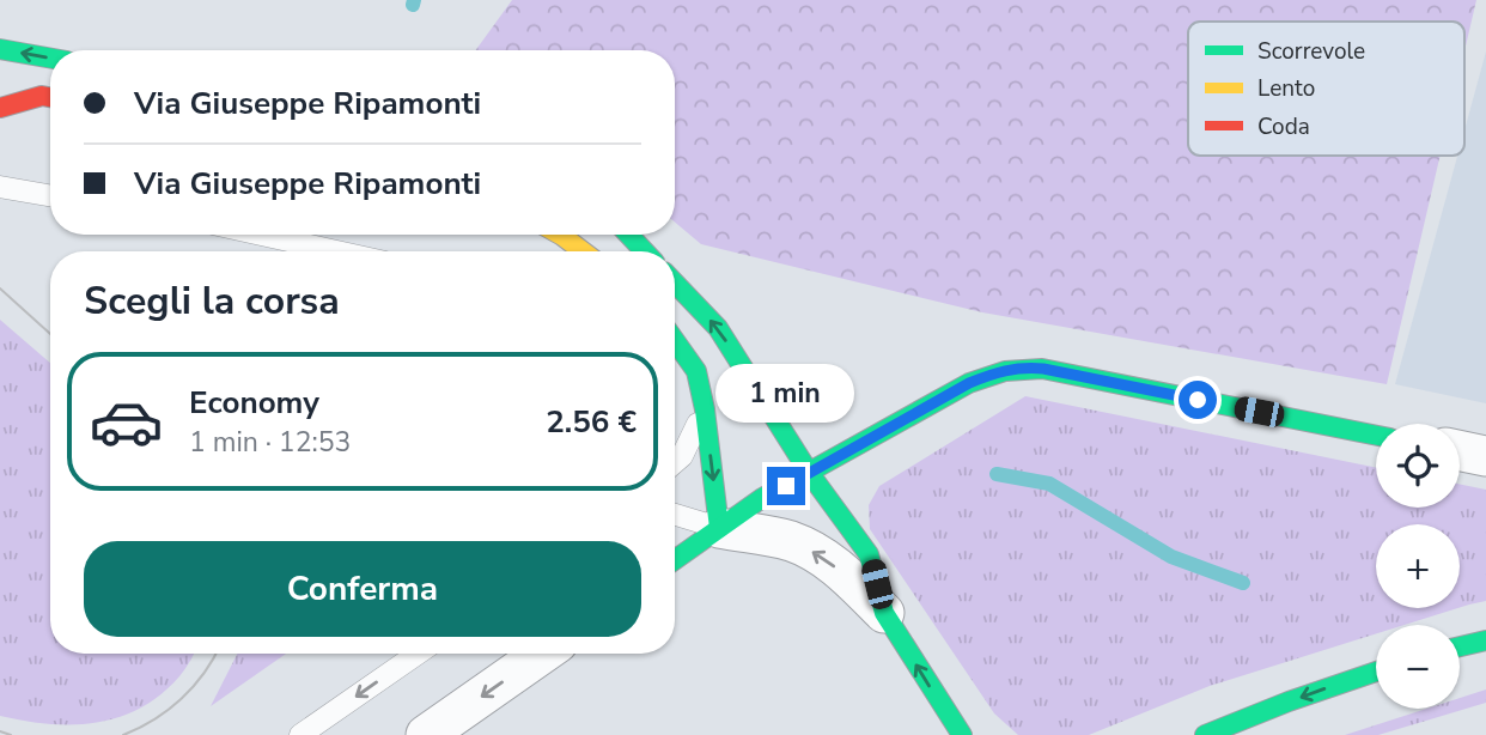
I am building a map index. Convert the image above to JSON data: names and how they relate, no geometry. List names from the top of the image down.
{
  "legend": ["Scorrevole", "Lento", "Coda"],
  "page": {
    "banner": ["Via Giuseppe Ripamonti", "Via Giuseppe Ripamonti"],
    "heading": "Scegli la corsa",
    "list": [
      {
        "name": "Economy",
        "note": "1 min · 12:53",
        "value": "2.56 €"
      }
    ],
    "bubble": "1 min",
    "map_buttons": ["+", "−"],
    "buttons": "Conferma"
  }
}
